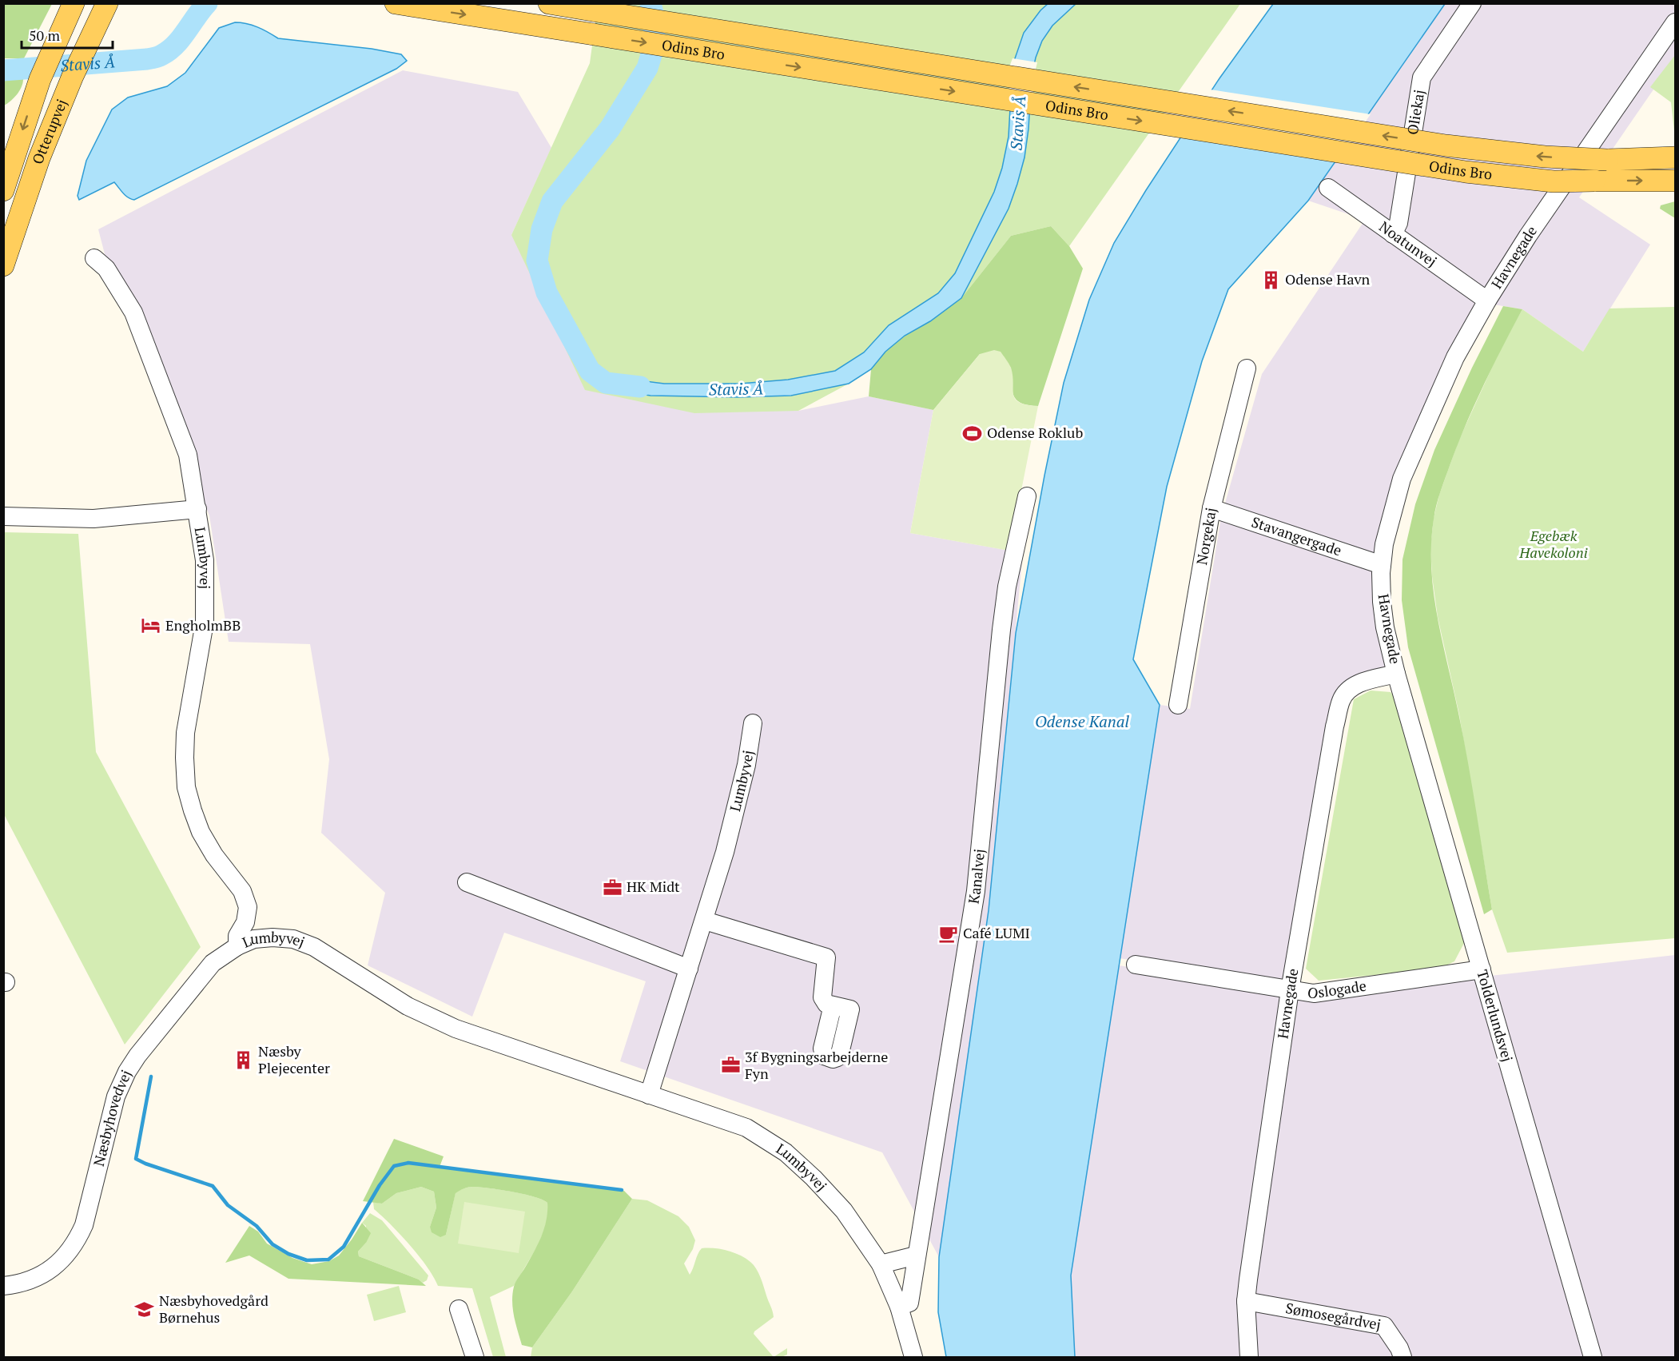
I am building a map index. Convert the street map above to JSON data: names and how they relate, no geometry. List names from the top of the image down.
{
  "streets": {
    "main road": ["Odins Bro", "Otterupvej"],
    "street": [
      "Oliekaj",
      "Noatunvej",
      "Havnegade",
      "Norgekaj",
      "Stavangergade",
      "Lumbyvej",
      "Kanalvej",
      "Oslogade",
      "Tolderlundsvej",
      "Næsbyhovedvej",
      "Sømosegårdvej"
    ]
  },
  "crossings": [
    ["Oliekaj", "Noatunvej"],
    ["Noatunvej", "Havnegade"],
    ["Havnegade", "Stavangergade"],
    ["Havnegade", "Oslogade"],
    ["Havnegade", "Tolderlundsvej"],
    ["Havnegade", "Sømosegårdvej"],
    ["Norgekaj", "Stavangergade"],
    ["Lumbyvej", "Kanalvej"],
    ["Lumbyvej", "Næsbyhovedvej"],
    ["Oslogade", "Tolderlundsvej"]
  ],
  "water": ["Stavis Å", "Odense Kanal"],
  "parks": ["Egebæk Havekoloni"],
  "places": {
    "building": ["Odense Havn", "Næsby Plejecenter"],
    "sports": ["Odense Roklub"],
    "hotel": ["EngholmBB"],
    "office": ["HK Midt", "3f Bygningsarbejderne Fyn"],
    "cafe": ["Café LUMI"],
    "school or university": ["Næsbyhovedgård Børnehus"]
  },
  "scale_bar": "50 m"
}
